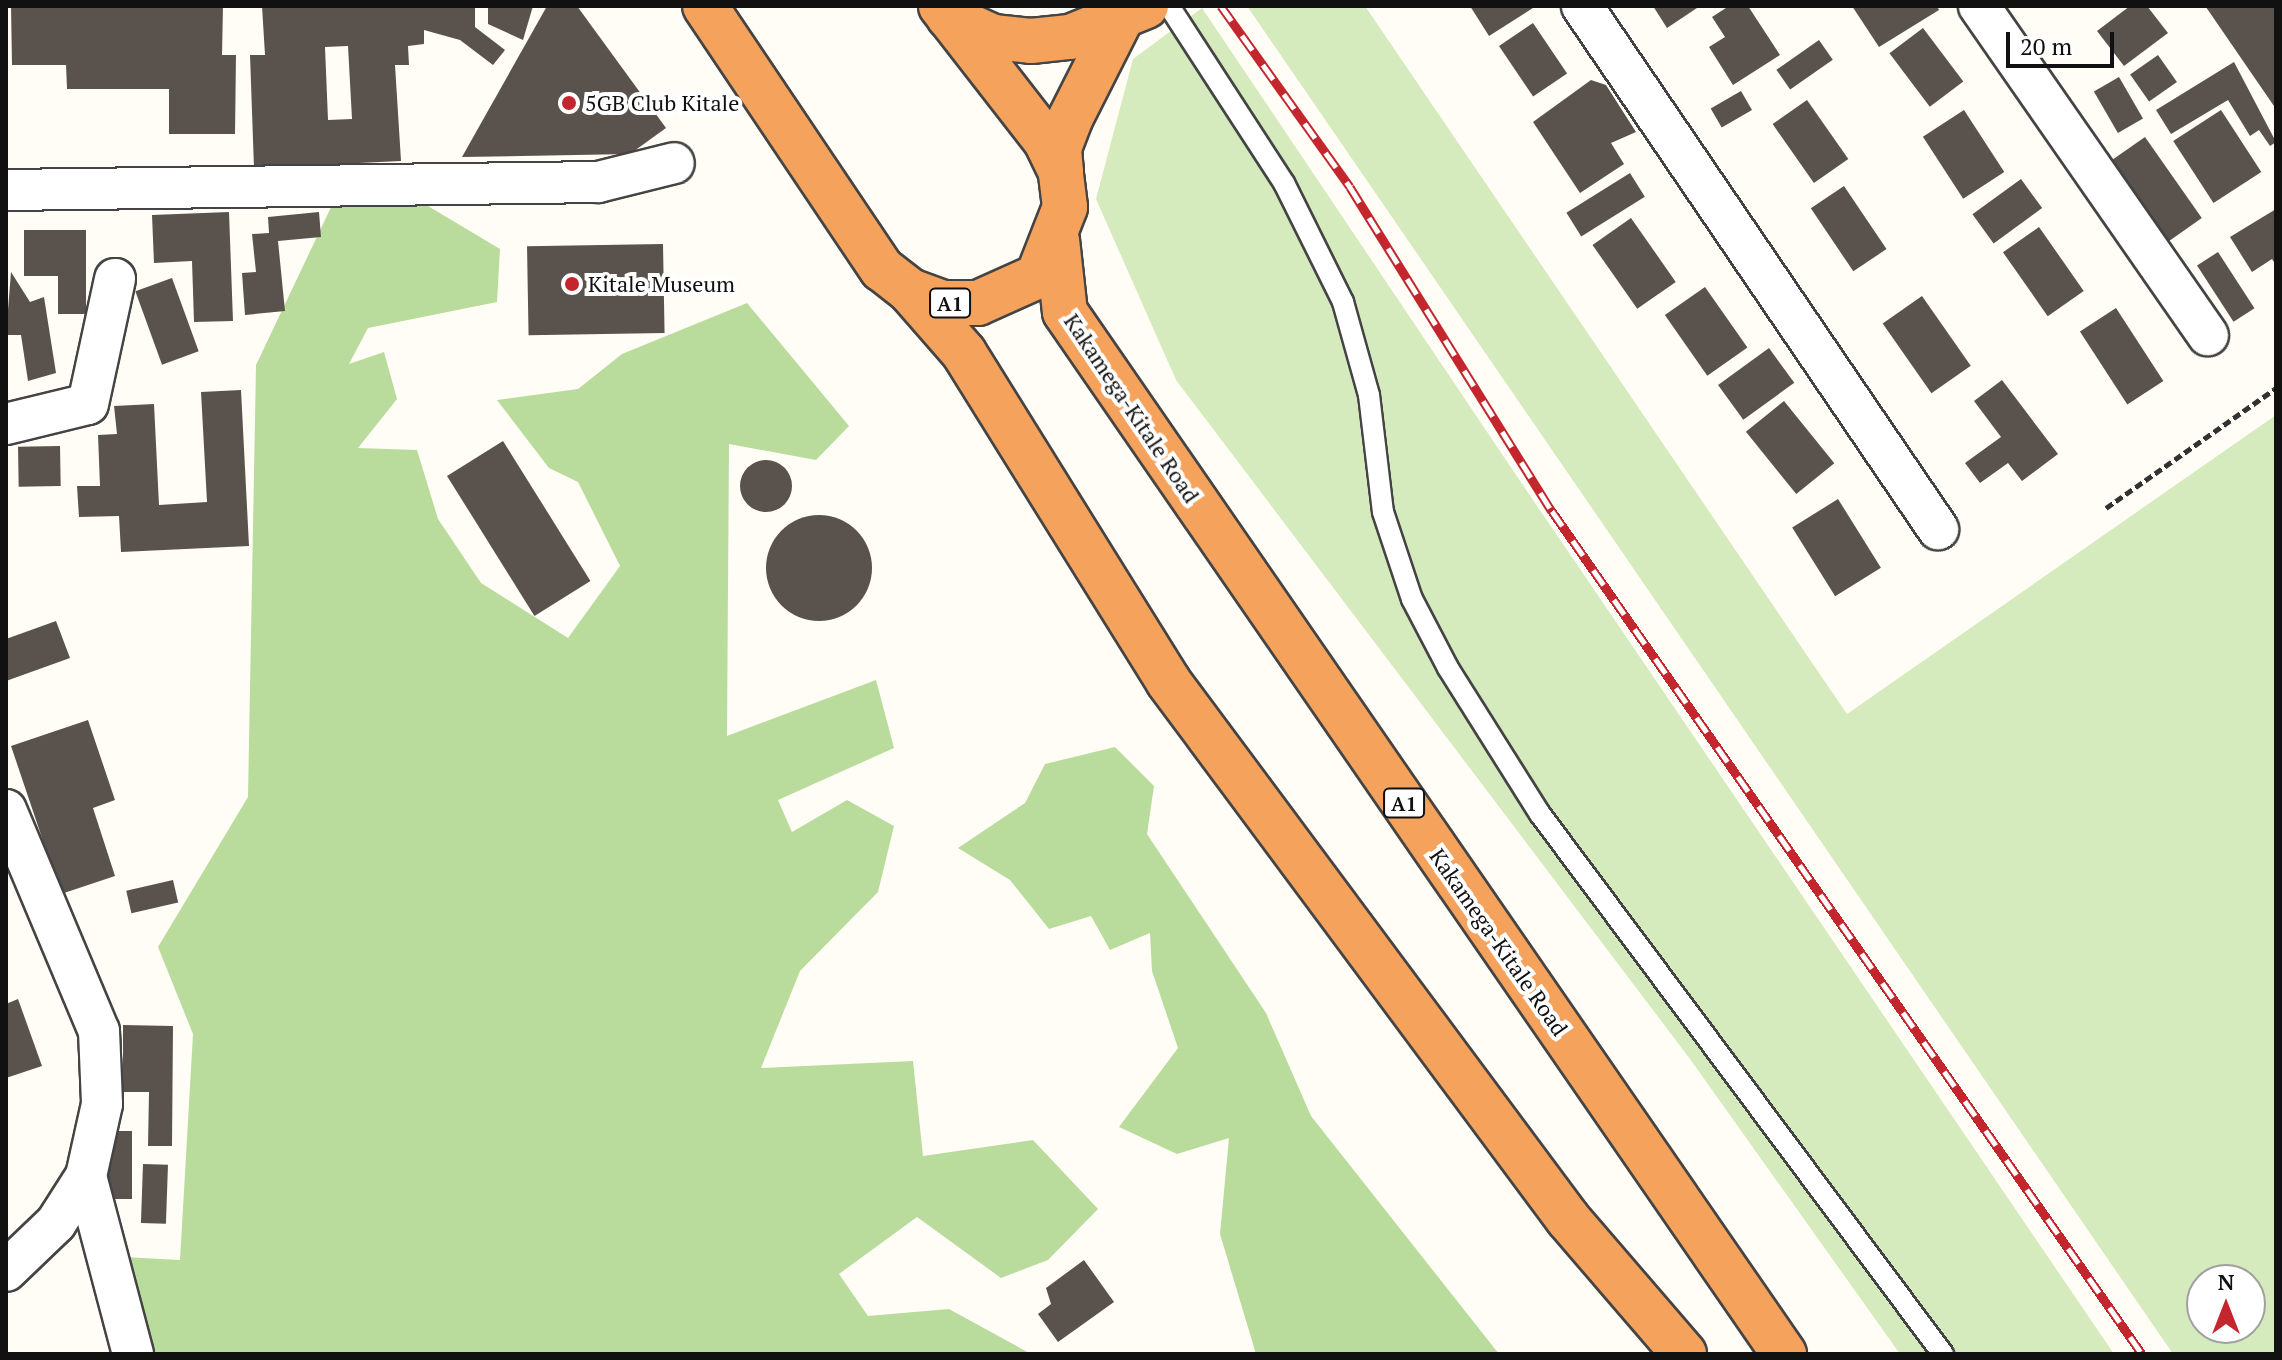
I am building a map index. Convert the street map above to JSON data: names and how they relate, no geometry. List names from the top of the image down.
{
  "streets": {
    "highway": ["A1", "Kakamega-Kitale Road"]
  },
  "crossings": [
    ["A1", "Kakamega-Kitale Road"]
  ],
  "places": ["5GB Club Kitale", "Kitale Museum"],
  "scale_bar": "20 m",
  "north": "top"
}
